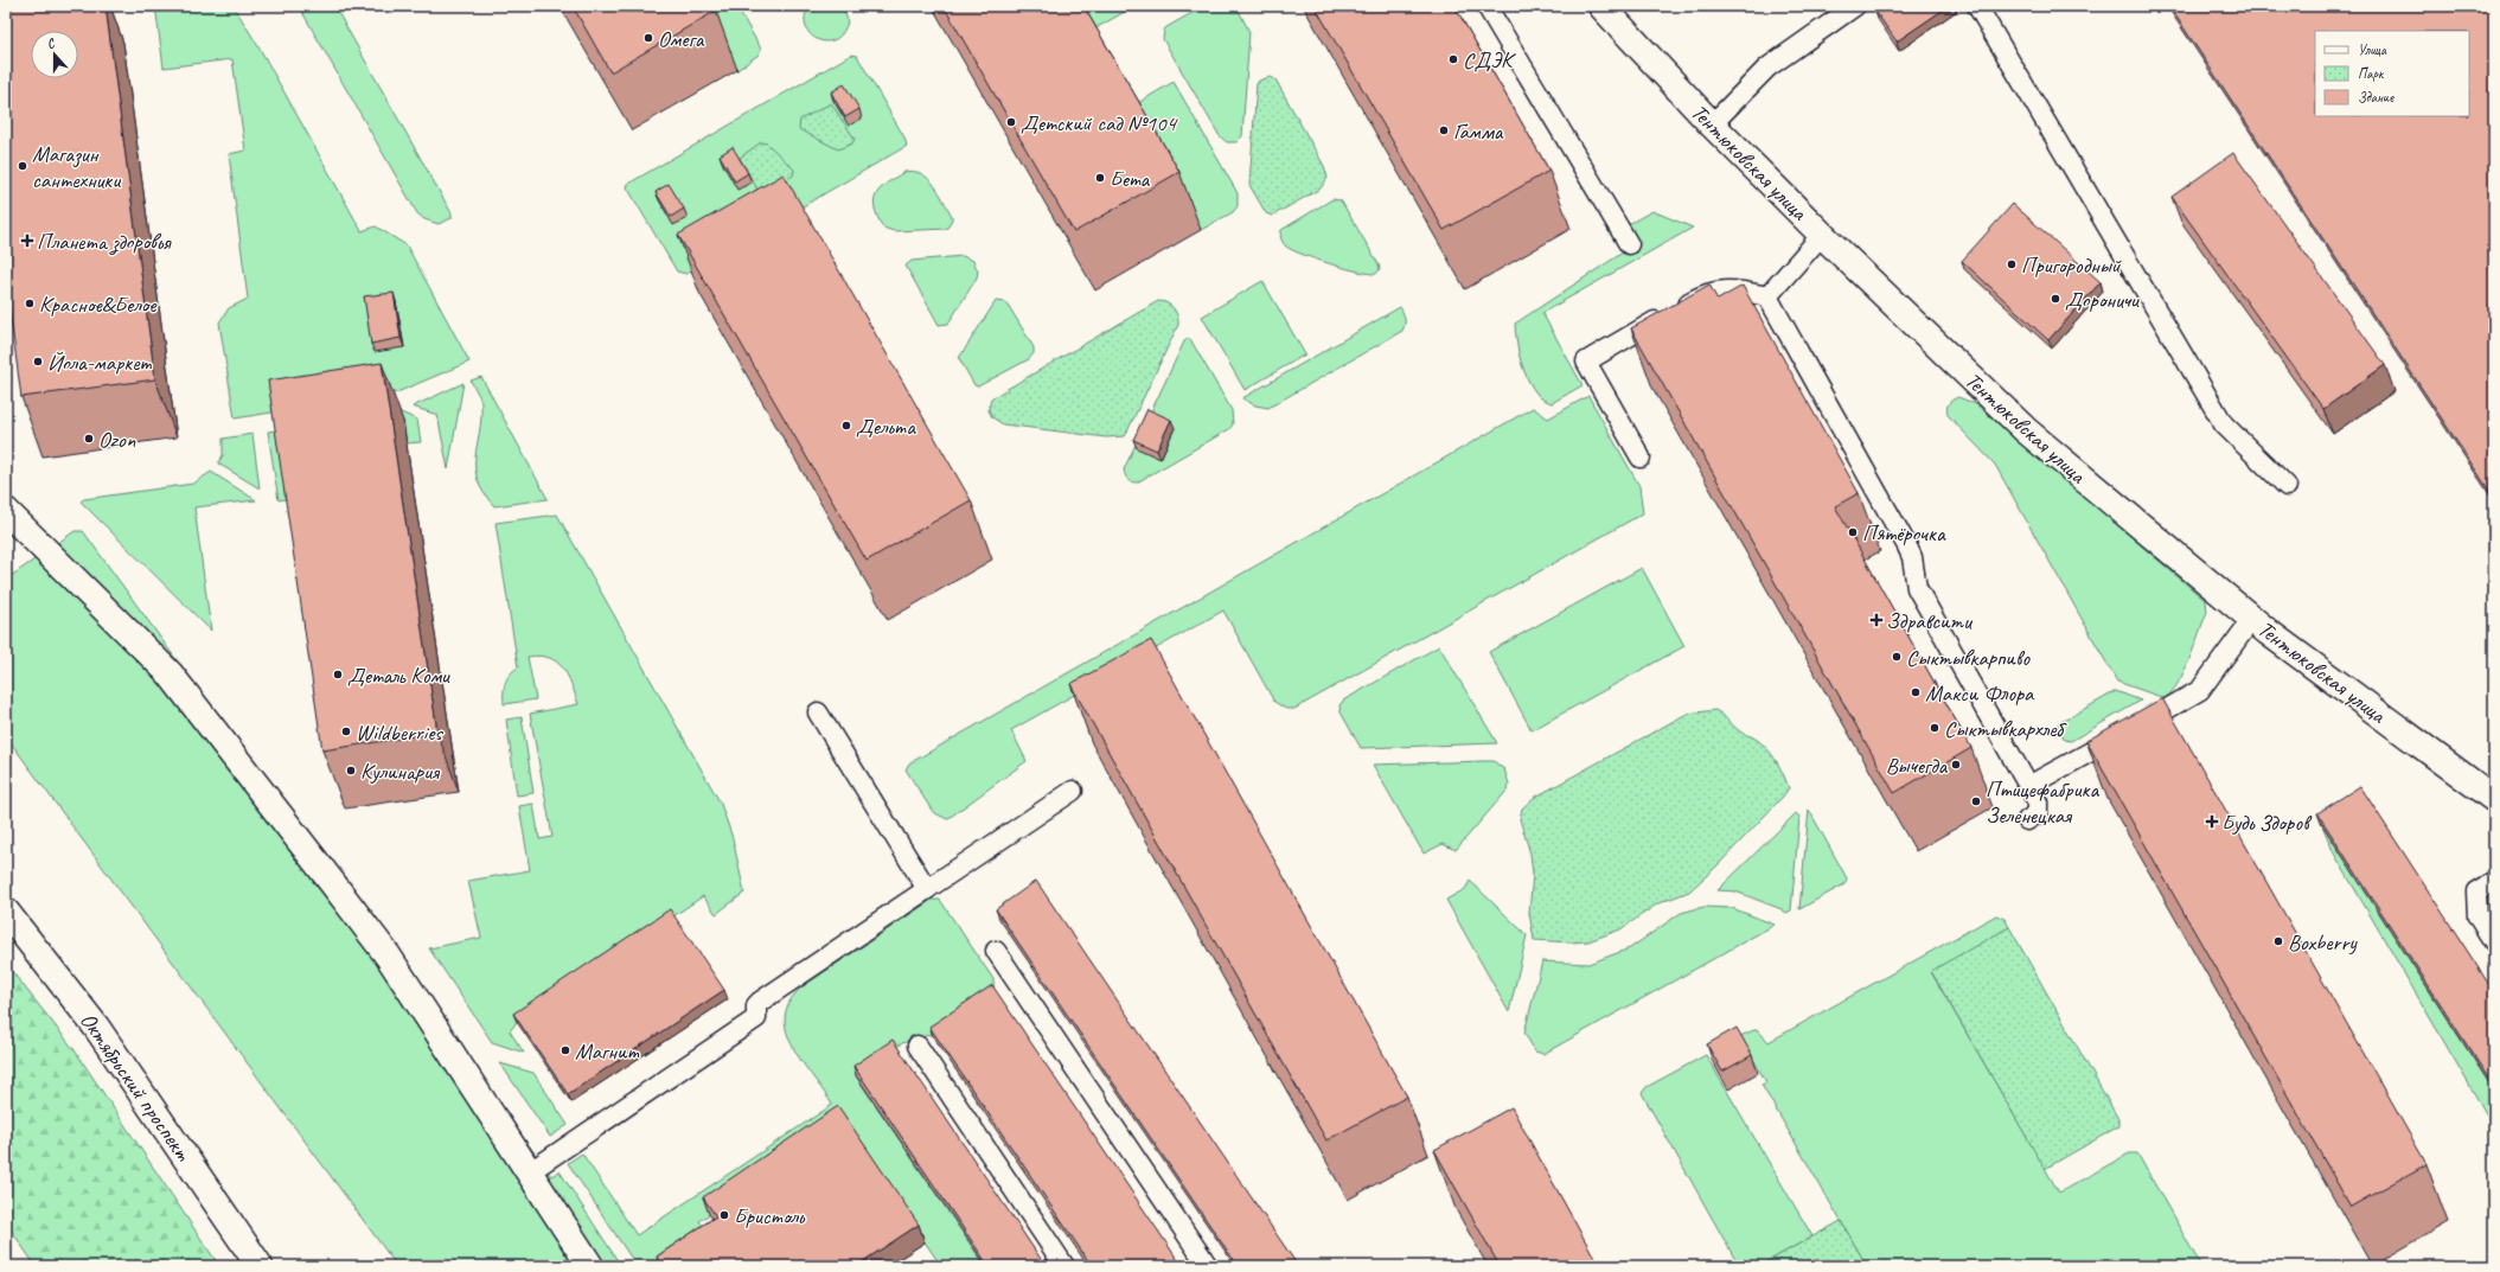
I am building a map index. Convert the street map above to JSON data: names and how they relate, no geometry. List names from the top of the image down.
{
  "streets": {
    "street": ["Тентюковская улица", "Октябрьский проспект"]
  },
  "places": {
    "other": [
      "Омега",
      "СДЭК",
      "Детский сад №104",
      "Гамма",
      "Магазин сантехники",
      "Бета",
      "Пригородный",
      "Дороничи",
      "Красное&Белое",
      "Йола-маркет",
      "Дельта",
      "Ozon",
      "Пятёрочка",
      "Сыктывкарпиво",
      "Деталь Коми",
      "Макси Флора",
      "Сыктывкархлеб",
      "Wildberries",
      "Вычегда",
      "Кулинария",
      "Птицефабрика Зеленецкая",
      "Boxberry",
      "Магнит",
      "Бристоль"
    ],
    "health": ["Планета здоровья", "Здравсити", "Будь Здоров"]
  },
  "legend": ["Улица", "Парк", "Здание"],
  "north": "top"
}
